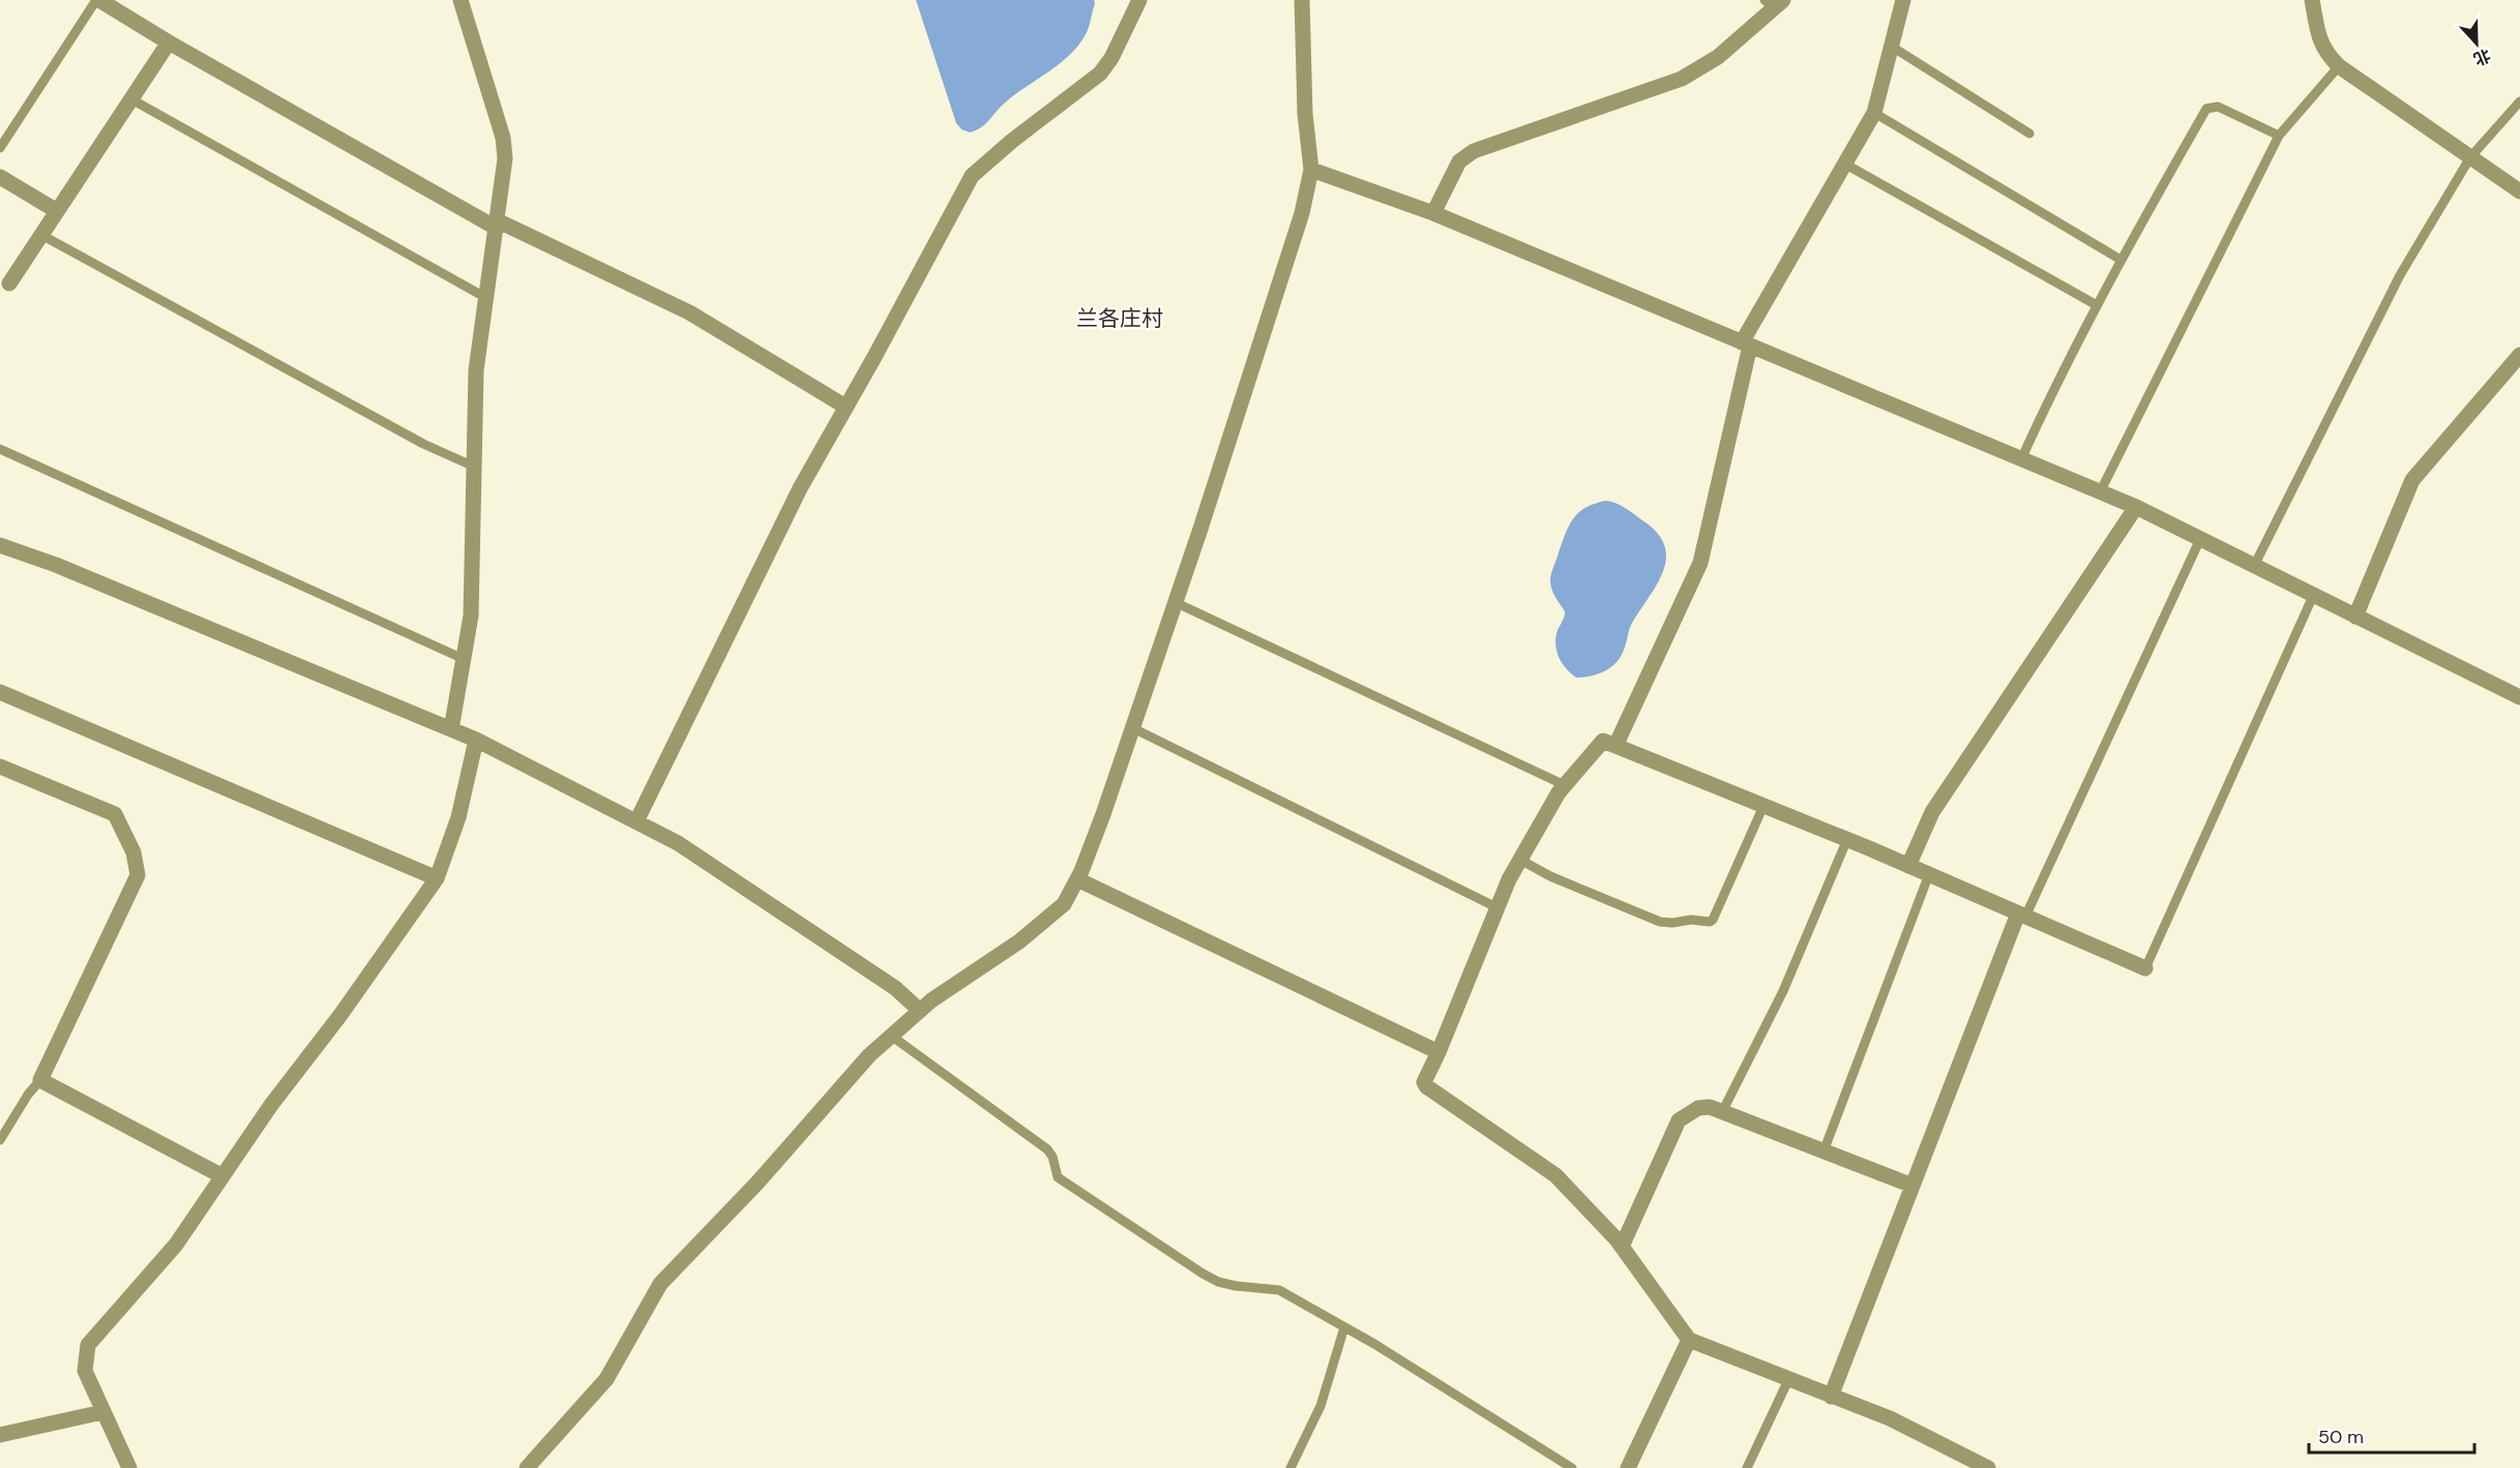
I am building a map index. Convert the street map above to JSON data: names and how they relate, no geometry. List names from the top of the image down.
{
  "districts": ["兰各庄村"],
  "scale_bar": "50 m",
  "north": "bottom"
}
